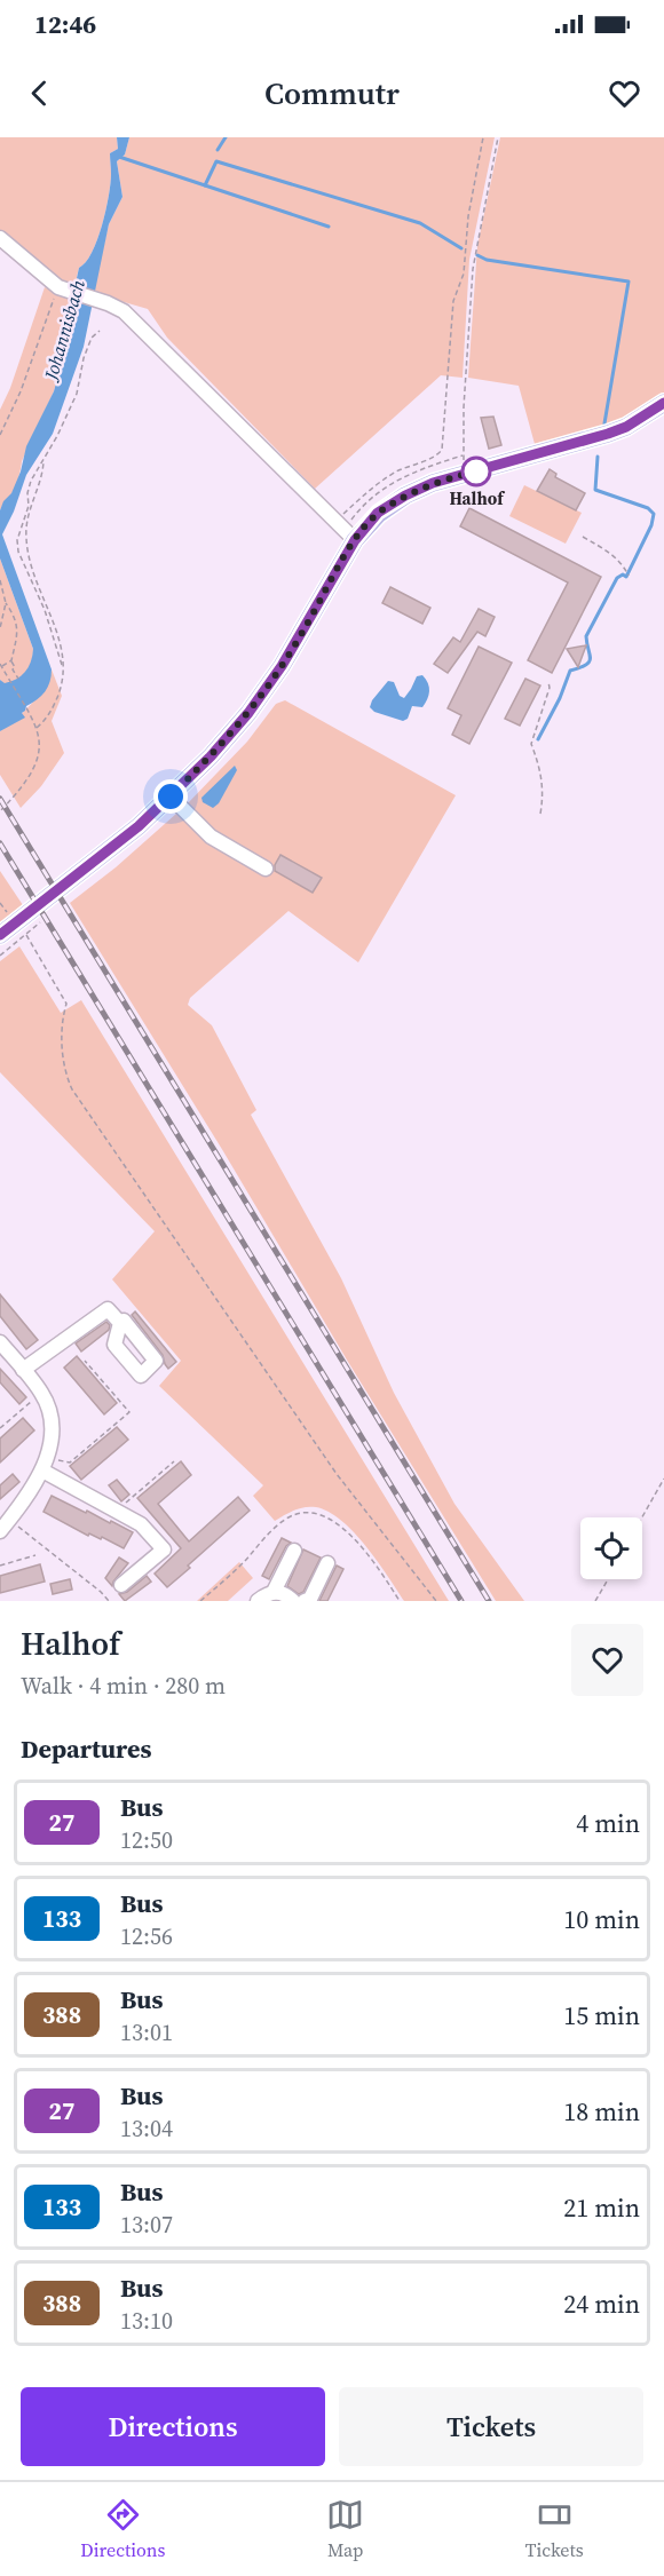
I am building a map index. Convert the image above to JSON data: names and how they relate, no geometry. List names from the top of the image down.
{
  "water": ["Johannisbach"],
  "places": ["Halhof"],
  "lines": ["bus line 27"],
  "page": {
    "status": "12:46",
    "header": "Commutr",
    "heading": [
      ["Halhof", "Walk · 4 min · 280 m"],
      "Departures"
    ],
    "list": [
      {
        "mark": "27",
        "name": "Bus",
        "note": "12:50",
        "value": "4 min"
      },
      {
        "mark": "133",
        "name": "Bus",
        "note": "12:56",
        "value": "10 min"
      },
      {
        "mark": "388",
        "name": "Bus",
        "note": "13:01",
        "value": "15 min"
      },
      {
        "mark": "27",
        "name": "Bus",
        "note": "13:04",
        "value": "18 min"
      },
      {
        "mark": "133",
        "name": "Bus",
        "note": "13:07",
        "value": "21 min"
      },
      {
        "mark": "388",
        "name": "Bus",
        "note": "13:10",
        "value": "24 min"
      }
    ],
    "buttons": ["Directions", "Tickets"],
    "tabs": ["Directions", "Map", "Tickets"]
  }
}
